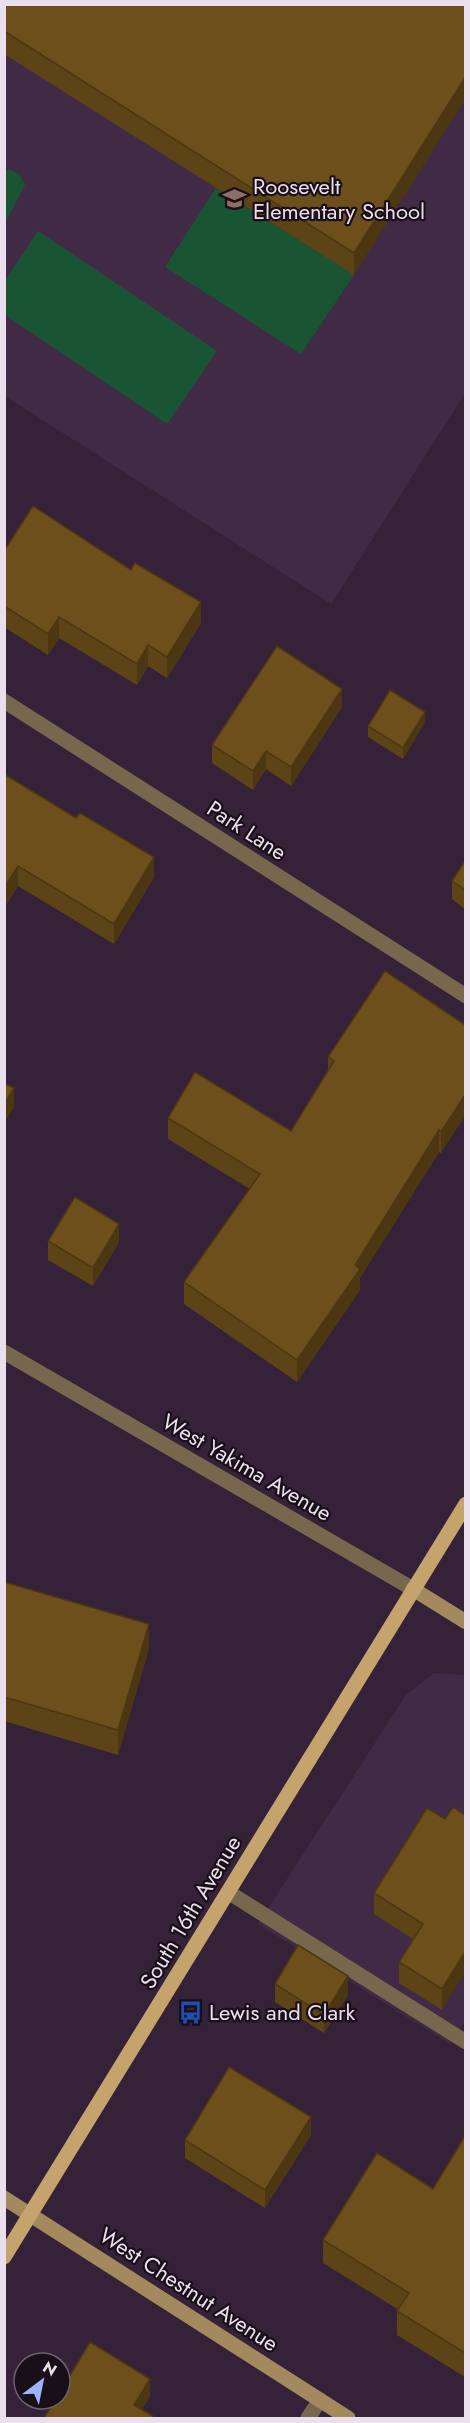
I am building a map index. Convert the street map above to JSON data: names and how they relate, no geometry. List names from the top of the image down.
{
  "streets": {
    "main road": ["South 16th Avenue"],
    "street": ["Park Lane", "West Yakima Avenue", "West Chestnut Avenue"]
  },
  "crossings": [
    ["West Yakima Avenue", "South 16th Avenue"],
    ["South 16th Avenue", "West Chestnut Avenue"]
  ],
  "places": {
    "school or university": ["Roosevelt Elementary School"],
    "bus stop": ["Lewis and Clark"]
  },
  "north": "top right"
}
